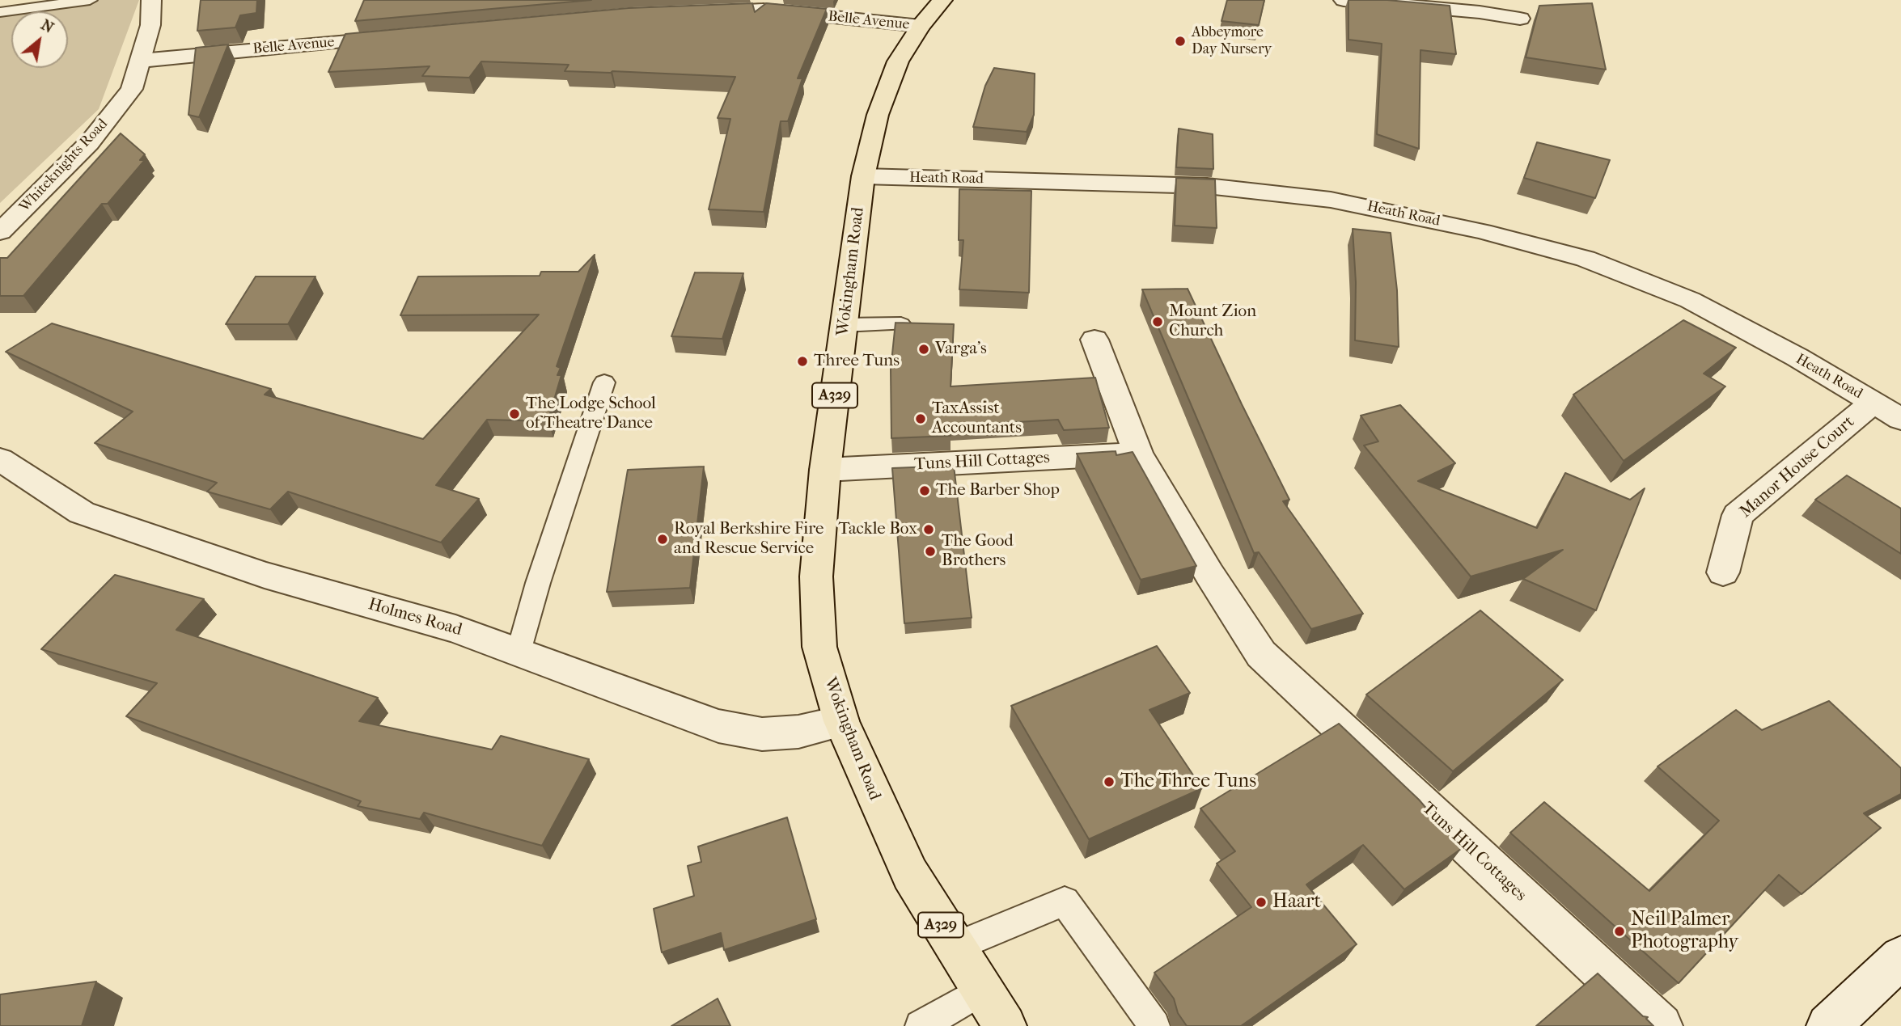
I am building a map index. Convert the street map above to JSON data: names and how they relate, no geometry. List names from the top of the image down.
{
  "streets": {
    "main road": ["Wokingham Road", "A329"],
    "street": [
      "Belle Avenue",
      "Whiteknights Road",
      "Heath Road",
      "Tuns Hill Cottages",
      "Manor House Court",
      "Holmes Road"
    ]
  },
  "crossings": [
    ["Belle Avenue", "Whiteknights Road"],
    ["Belle Avenue", "Wokingham Road"],
    ["Heath Road", "Wokingham Road"],
    ["Heath Road", "Manor House Court"],
    ["Wokingham Road", "Tuns Hill Cottages"],
    ["Wokingham Road", "Holmes Road"]
  ],
  "places": [
    "Abbeymore Day Nursery",
    "Mount Zion Church",
    "Varga's",
    "Three Tuns",
    "The Lodge School of Theatre Dance",
    "TaxAssist Accountants",
    "The Barber Shop",
    "Tackle Box",
    "Royal Berkshire Fire and Rescue Service",
    "The Good Brothers",
    "The Three Tuns",
    "Haart",
    "Neil Palmer Photography"
  ],
  "north": "top right"
}
